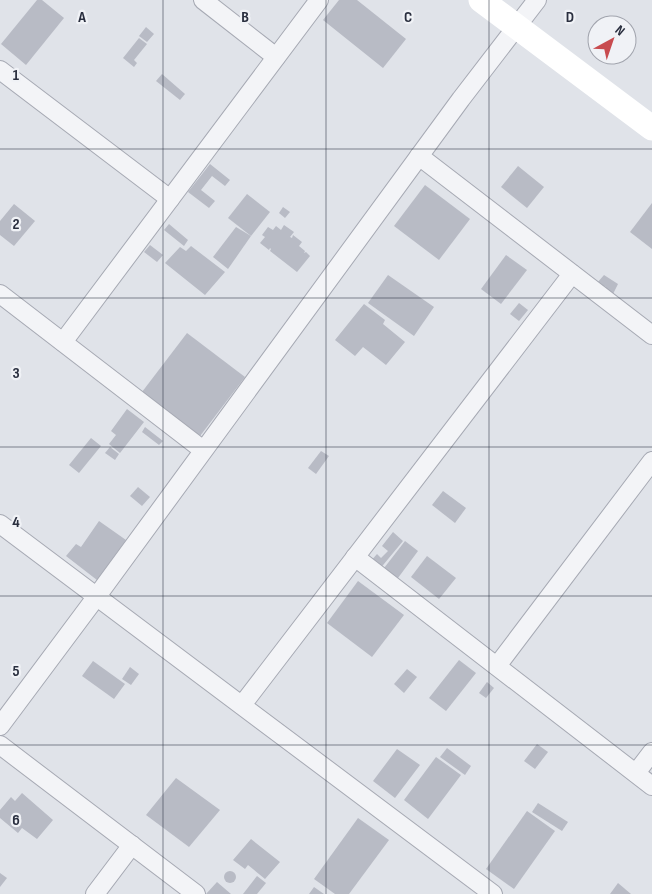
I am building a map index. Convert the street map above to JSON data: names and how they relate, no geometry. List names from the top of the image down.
{
  "north": "top right",
  "grid": {
    "columns": [
      "A",
      "B",
      "C",
      "D"
    ],
    "rows": [
      "1",
      "2",
      "3",
      "4",
      "5",
      "6"
    ]
  }
}
